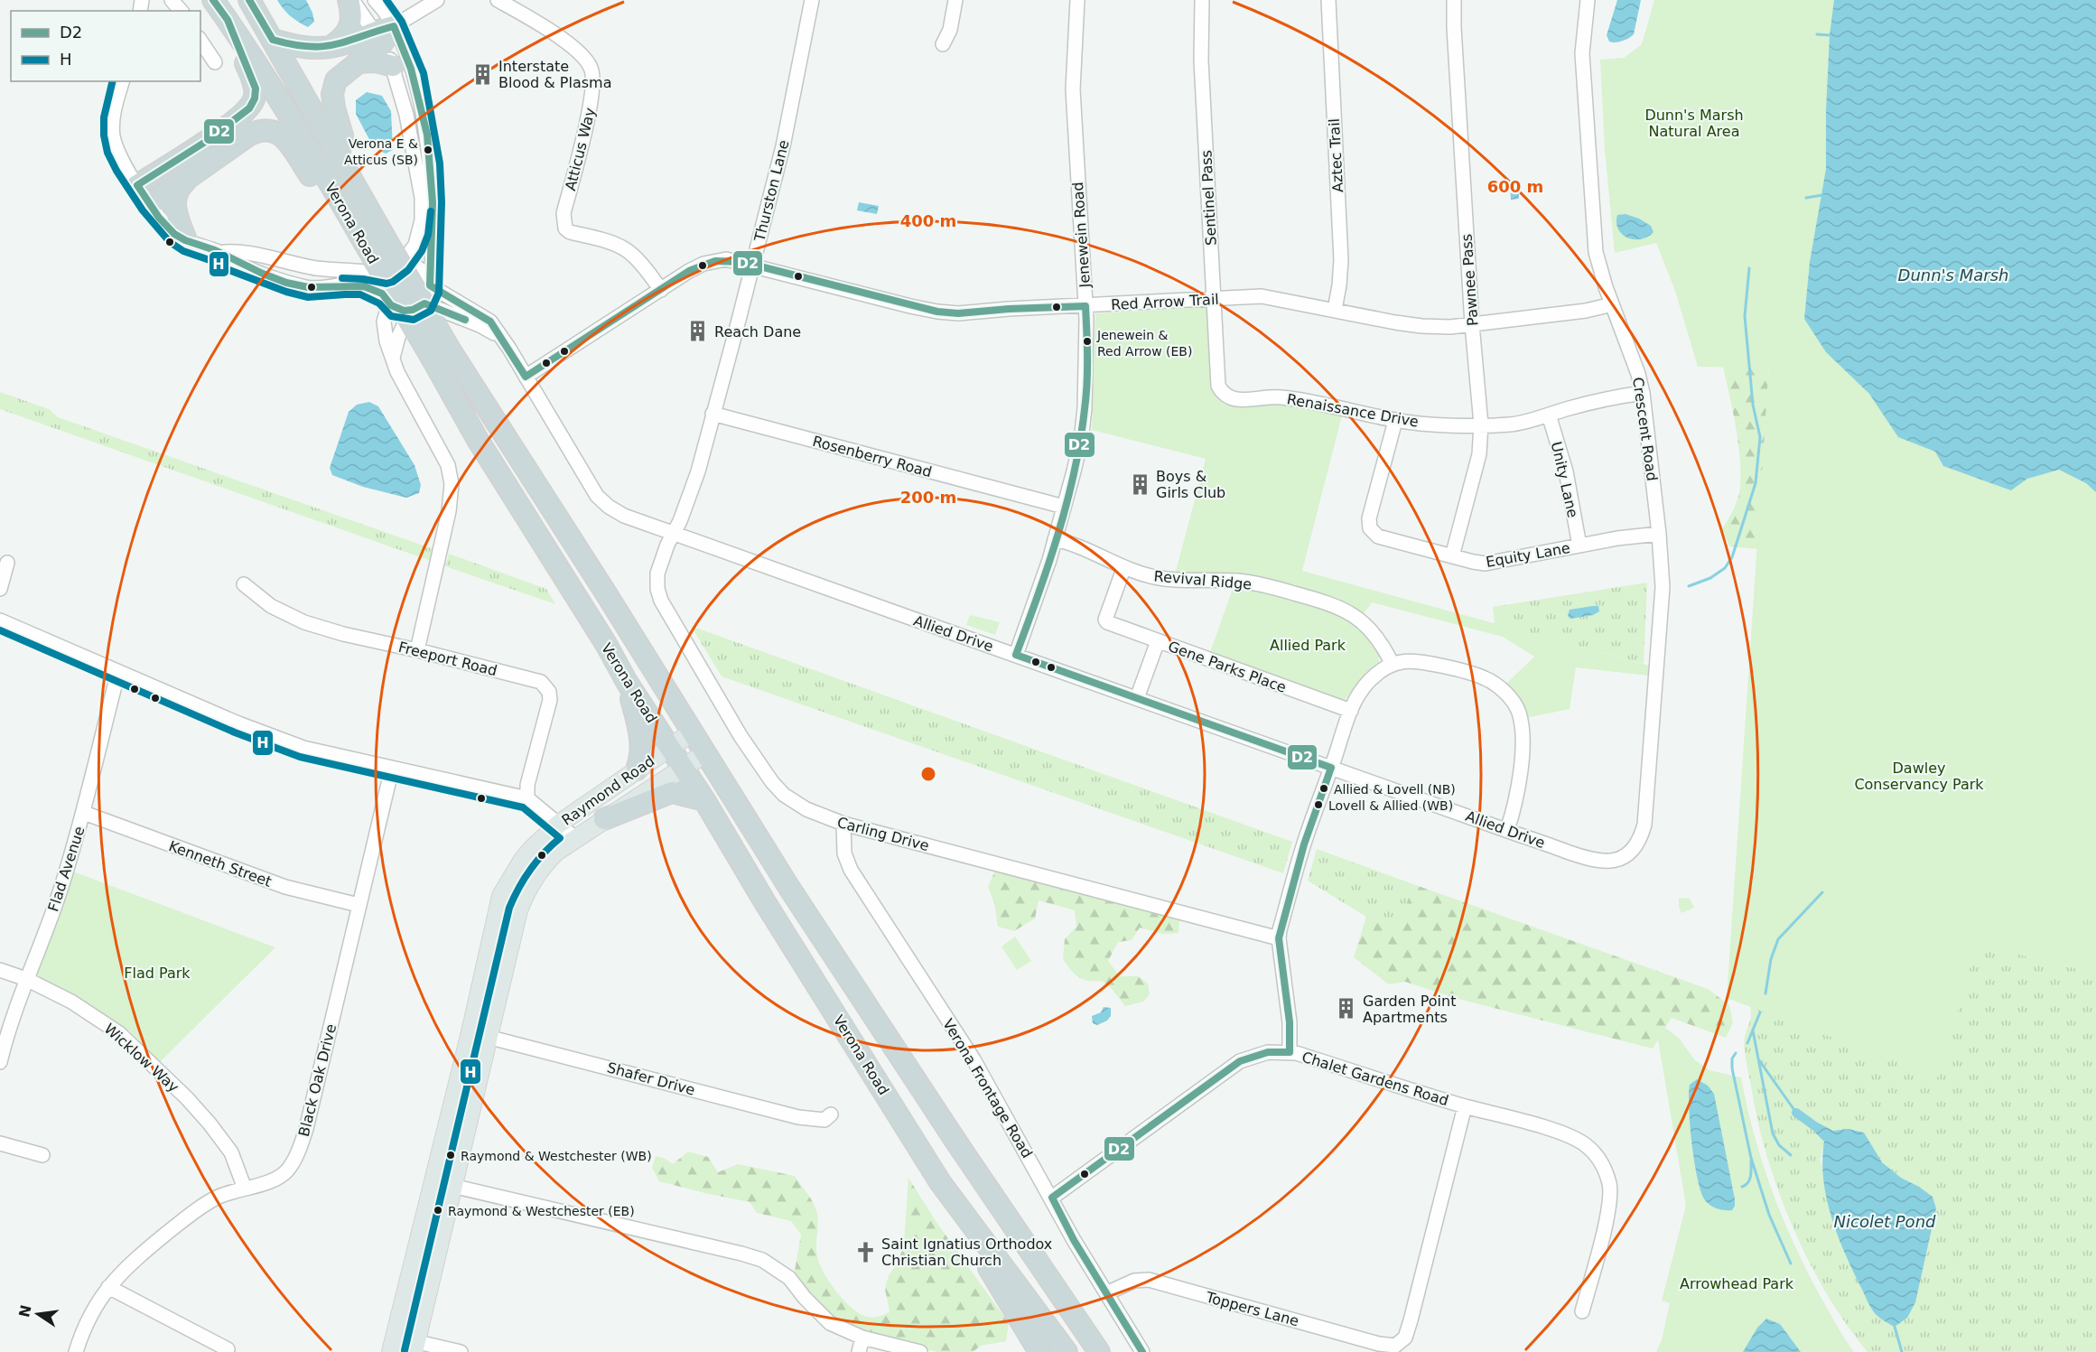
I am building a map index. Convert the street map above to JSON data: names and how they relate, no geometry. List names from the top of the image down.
{
  "streets": {
    "highway": ["Verona Road"],
    "main road": ["Raymond Road"],
    "street": [
      "Atticus Way",
      "Aztec Trail",
      "Thurston Lane",
      "Sentinel Pass",
      "Jenewein Road",
      "Pawnee Pass",
      "Red Arrow Trail",
      "Renaissance Drive",
      "Crescent Road",
      "Rosenberry Road",
      "Unity Lane",
      "Equity Lane",
      "Revival Ridge",
      "Allied Drive",
      "Freeport Road",
      "Gene Parks Place",
      "Carling Drive",
      "Kenneth Street",
      "Flad Avenue",
      "Wicklow Way",
      "Shafer Drive",
      "Chalet Gardens Road",
      "Black Oak Drive",
      "Verona Frontage Road",
      "Toppers Lane"
    ]
  },
  "crossings": [
    ["Atticus Way", "Red Arrow Trail"],
    ["Aztec Trail", "Red Arrow Trail"],
    ["Thurston Lane", "Red Arrow Trail"],
    ["Thurston Lane", "Rosenberry Road"],
    ["Thurston Lane", "Allied Drive"],
    ["Thurston Lane", "Carling Drive"],
    ["Sentinel Pass", "Red Arrow Trail"],
    ["Sentinel Pass", "Renaissance Drive"],
    ["Verona Road", "Raymond Road"],
    ["Jenewein Road", "Red Arrow Trail"],
    ["Jenewein Road", "Rosenberry Road"],
    ["Jenewein Road", "Revival Ridge"],
    ["Jenewein Road", "Allied Drive"],
    ["Pawnee Pass", "Red Arrow Trail"],
    ["Pawnee Pass", "Renaissance Drive"],
    ["Pawnee Pass", "Equity Lane"],
    ["Red Arrow Trail", "Crescent Road"],
    ["Red Arrow Trail", "Allied Drive"],
    ["Renaissance Drive", "Crescent Road"],
    ["Renaissance Drive", "Unity Lane"],
    ["Renaissance Drive", "Equity Lane"],
    ["Crescent Road", "Equity Lane"],
    ["Crescent Road", "Allied Drive"],
    ["Unity Lane", "Equity Lane"],
    ["Revival Ridge", "Gene Parks Place"],
    ["Allied Drive", "Carling Drive"],
    ["Raymond Road", "Shafer Drive"],
    ["Carling Drive", "Verona Frontage Road"],
    ["Kenneth Street", "Flad Avenue"],
    ["Kenneth Street", "Black Oak Drive"],
    ["Flad Avenue", "Wicklow Way"],
    ["Wicklow Way", "Black Oak Drive"],
    ["Chalet Gardens Road", "Verona Frontage Road"],
    ["Chalet Gardens Road", "Toppers Lane"],
    ["Verona Frontage Road", "Toppers Lane"]
  ],
  "water": ["Dunn's Marsh", "Nicolet Pond"],
  "parks": [
    "Dunn's Marsh Natural Area",
    "Allied Park",
    "Dawley Conservancy Park",
    "Flad Park",
    "Arrowhead Park"
  ],
  "places": {
    "building": [
      "Interstate Blood & Plasma",
      "Reach Dane",
      "Boys & Girls Club",
      "Garden Point Apartments"
    ],
    "other": [
      "Verona E & Atticus (SB)",
      "Jenewein & Red Arrow (EB)",
      "Allied & Lovell (NB)",
      "Lovell & Allied (WB)",
      "Raymond & Westchester (WB)",
      "Raymond & Westchester (EB)"
    ],
    "church": ["Saint Ignatius Orthodox Christian Church"]
  },
  "lines": ["transit line D2", "transit line H"],
  "legend": ["D2", "H"],
  "north": "left",
  "rings": ["600 m", "400 m", "200 m"]
}
